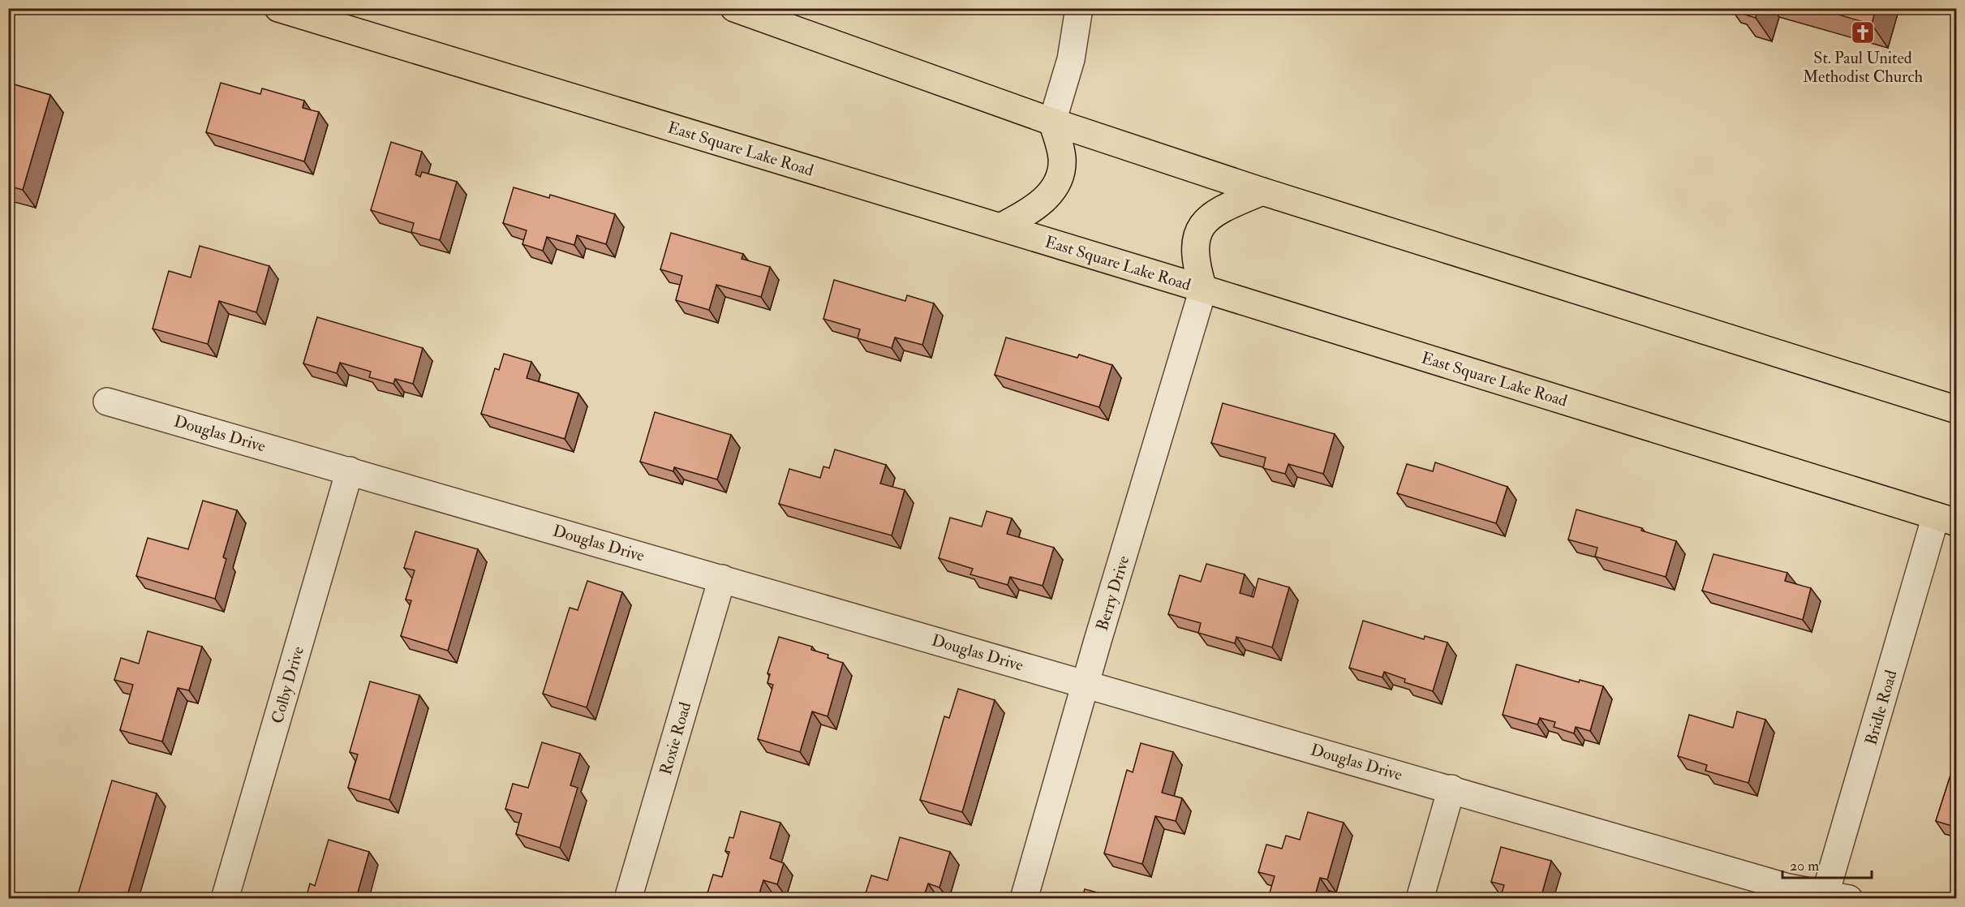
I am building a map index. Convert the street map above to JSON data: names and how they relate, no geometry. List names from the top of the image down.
{
  "streets": {
    "highway": ["East Square Lake Road"],
    "street": [
      "Douglas Drive",
      "Berry Drive",
      "Colby Drive",
      "Bridle Road",
      "Roxie Road"
    ]
  },
  "crossings": [
    ["East Square Lake Road", "Berry Drive"],
    ["East Square Lake Road", "Bridle Road"],
    ["Douglas Drive", "Berry Drive"],
    ["Douglas Drive", "Colby Drive"],
    ["Douglas Drive", "Bridle Road"],
    ["Douglas Drive", "Roxie Road"]
  ],
  "places": {
    "church": ["St. Paul United Methodist Church"]
  },
  "scale_bar": "20 m"
}
